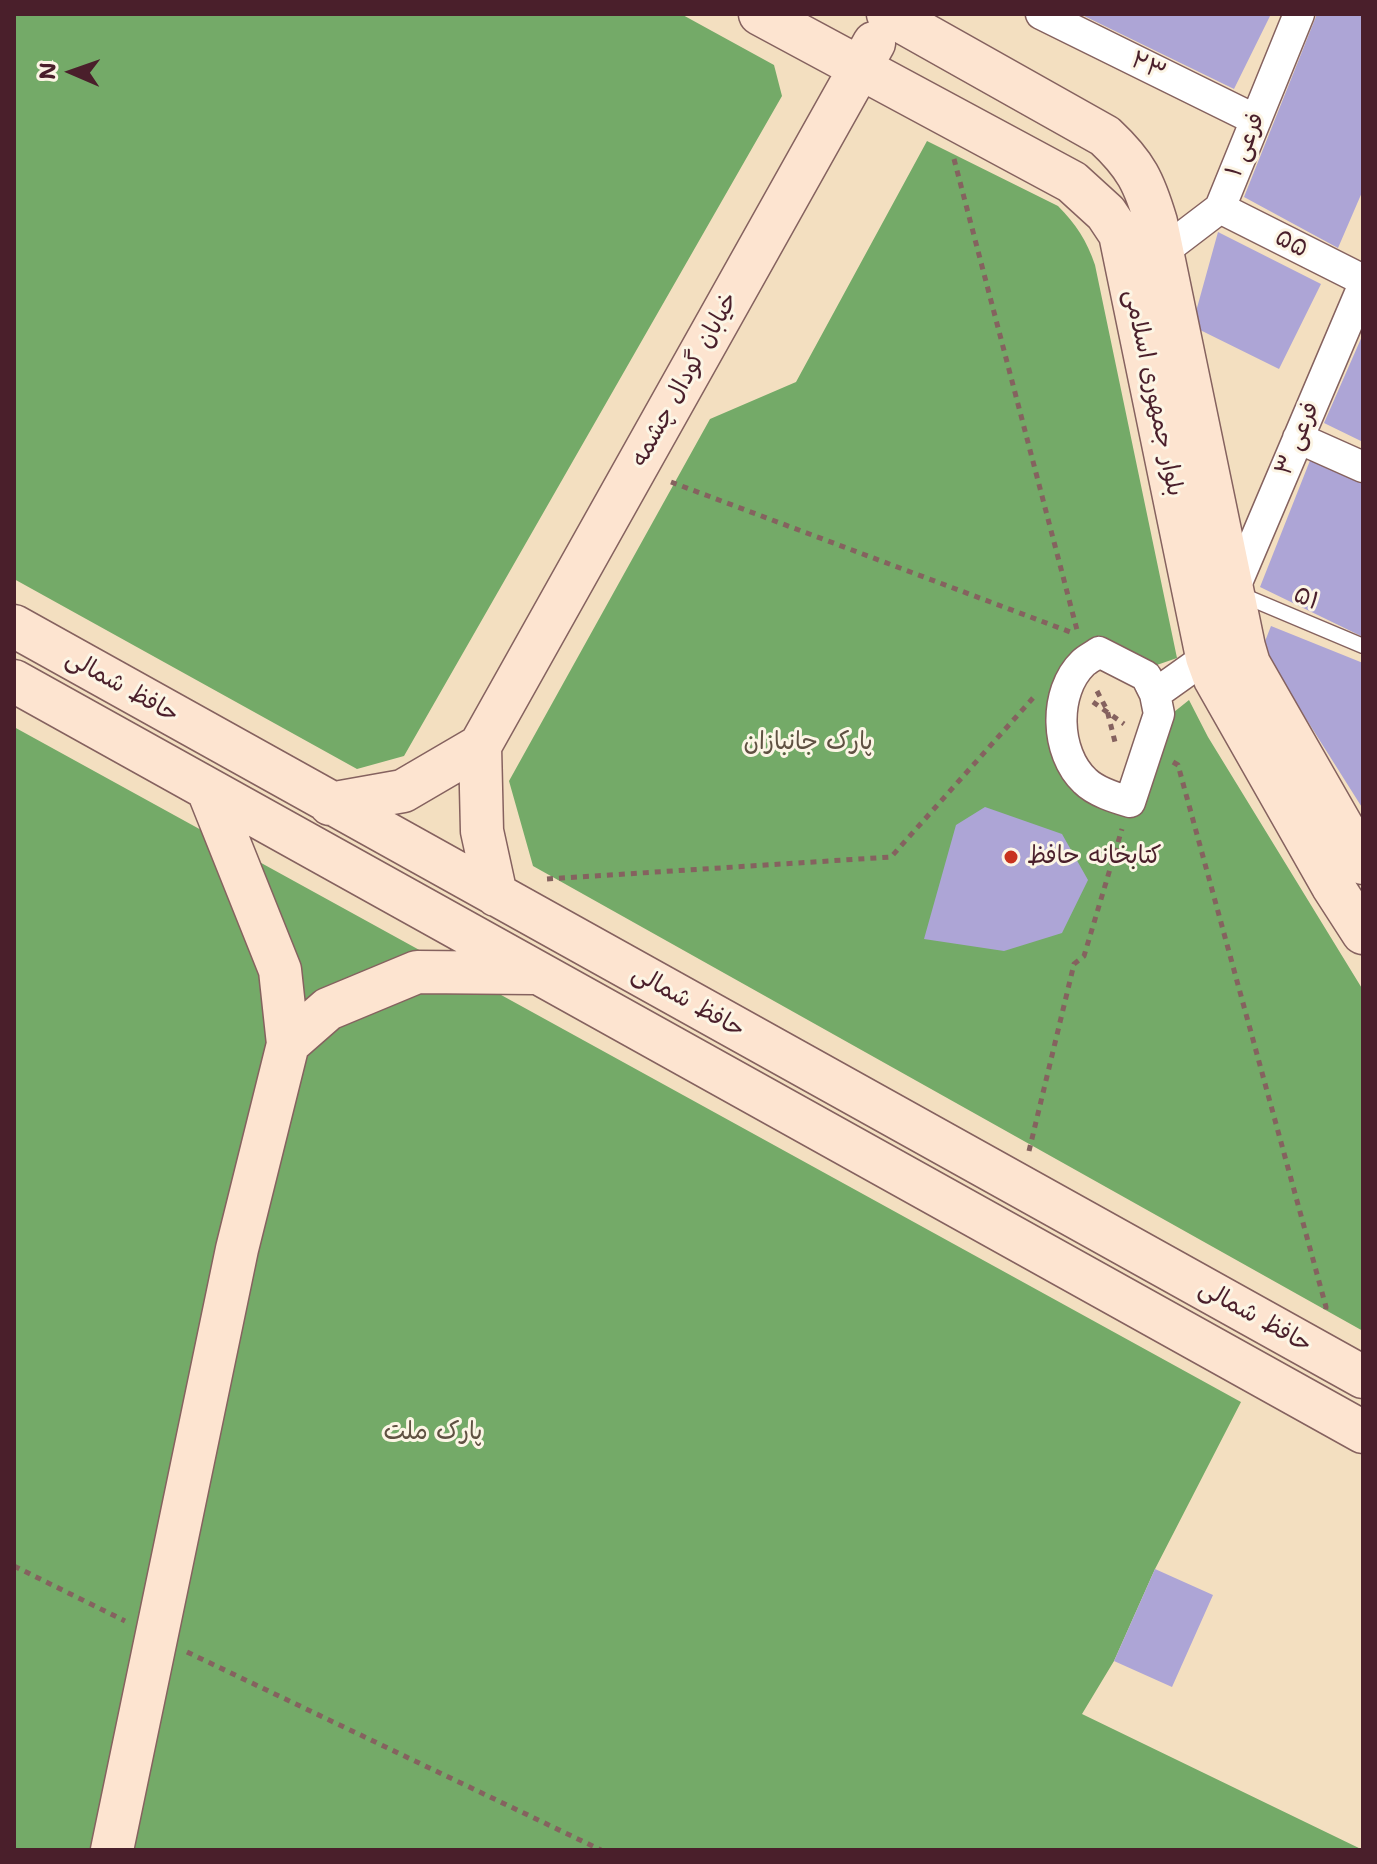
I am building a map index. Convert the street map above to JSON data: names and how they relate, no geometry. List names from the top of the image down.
{
  "streets": {
    "main road": ["خیابان گودال چشمه", "بلوار جمهوری اسلامی", "حافظ شمالی"],
    "street": [
      "۲۳",
      "فرعی ۱",
      "۵۵",
      "فرعی ۳"
    ],
    "lane": ["۵۱"]
  },
  "crossings": [
    ["۲۳", "فرعی ۱"],
    ["فرعی ۱", "۵۵"],
    ["فرعی ۱", "بلوار جمهوری اسلامی"],
    ["۵۵", "فرعی ۳"],
    ["خیابان گودال چشمه", "بلوار جمهوری اسلامی"],
    ["بلوار جمهوری اسلامی", "فرعی ۳"],
    ["بلوار جمهوری اسلامی", "۵۱"],
    ["فرعی ۳", "۵۱"]
  ],
  "parks": ["پارک جانبازان", "پارک ملت"],
  "places": ["کتابخانه حافظ"],
  "north": "left"
}
